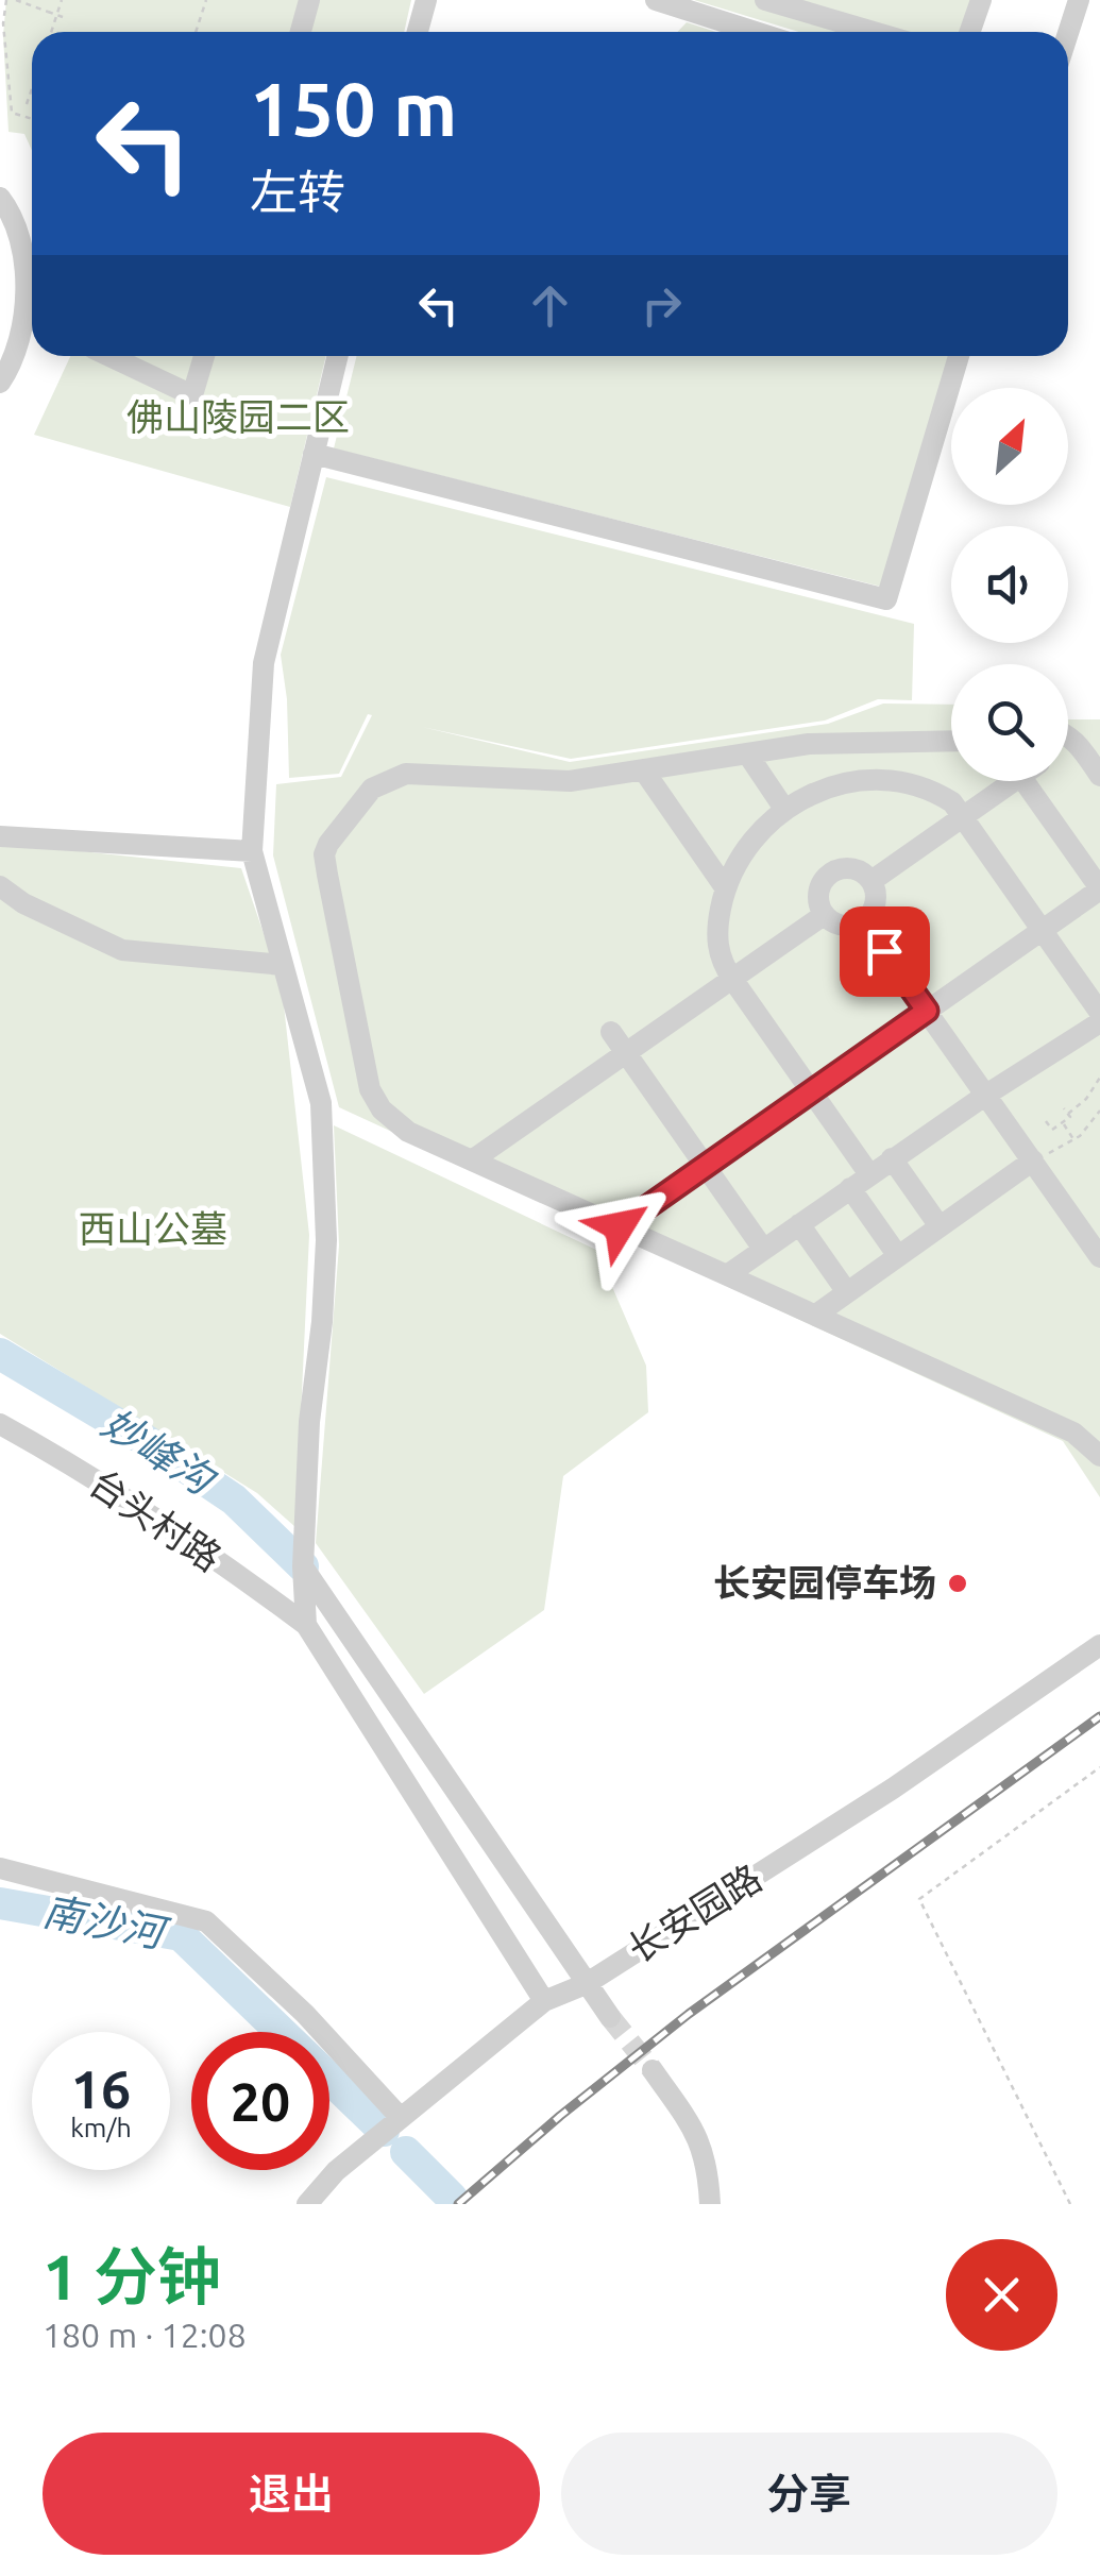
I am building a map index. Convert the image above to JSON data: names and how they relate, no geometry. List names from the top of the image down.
{
  "streets": {
    "street": ["台头村路", "长安园路"]
  },
  "water": ["妙峰沟", "南沙河"],
  "parks": ["佛山陵园二区", "西山公墓"],
  "places": ["长安园停车场"],
  "north": "top right",
  "page": {
    "turn": ["150 m", "左转"],
    "speed": "16 km/h",
    "limit": "20",
    "heading": ["1 分钟", "180 m · 12:08"],
    "buttons": ["退出", "分享"]
  }
}
